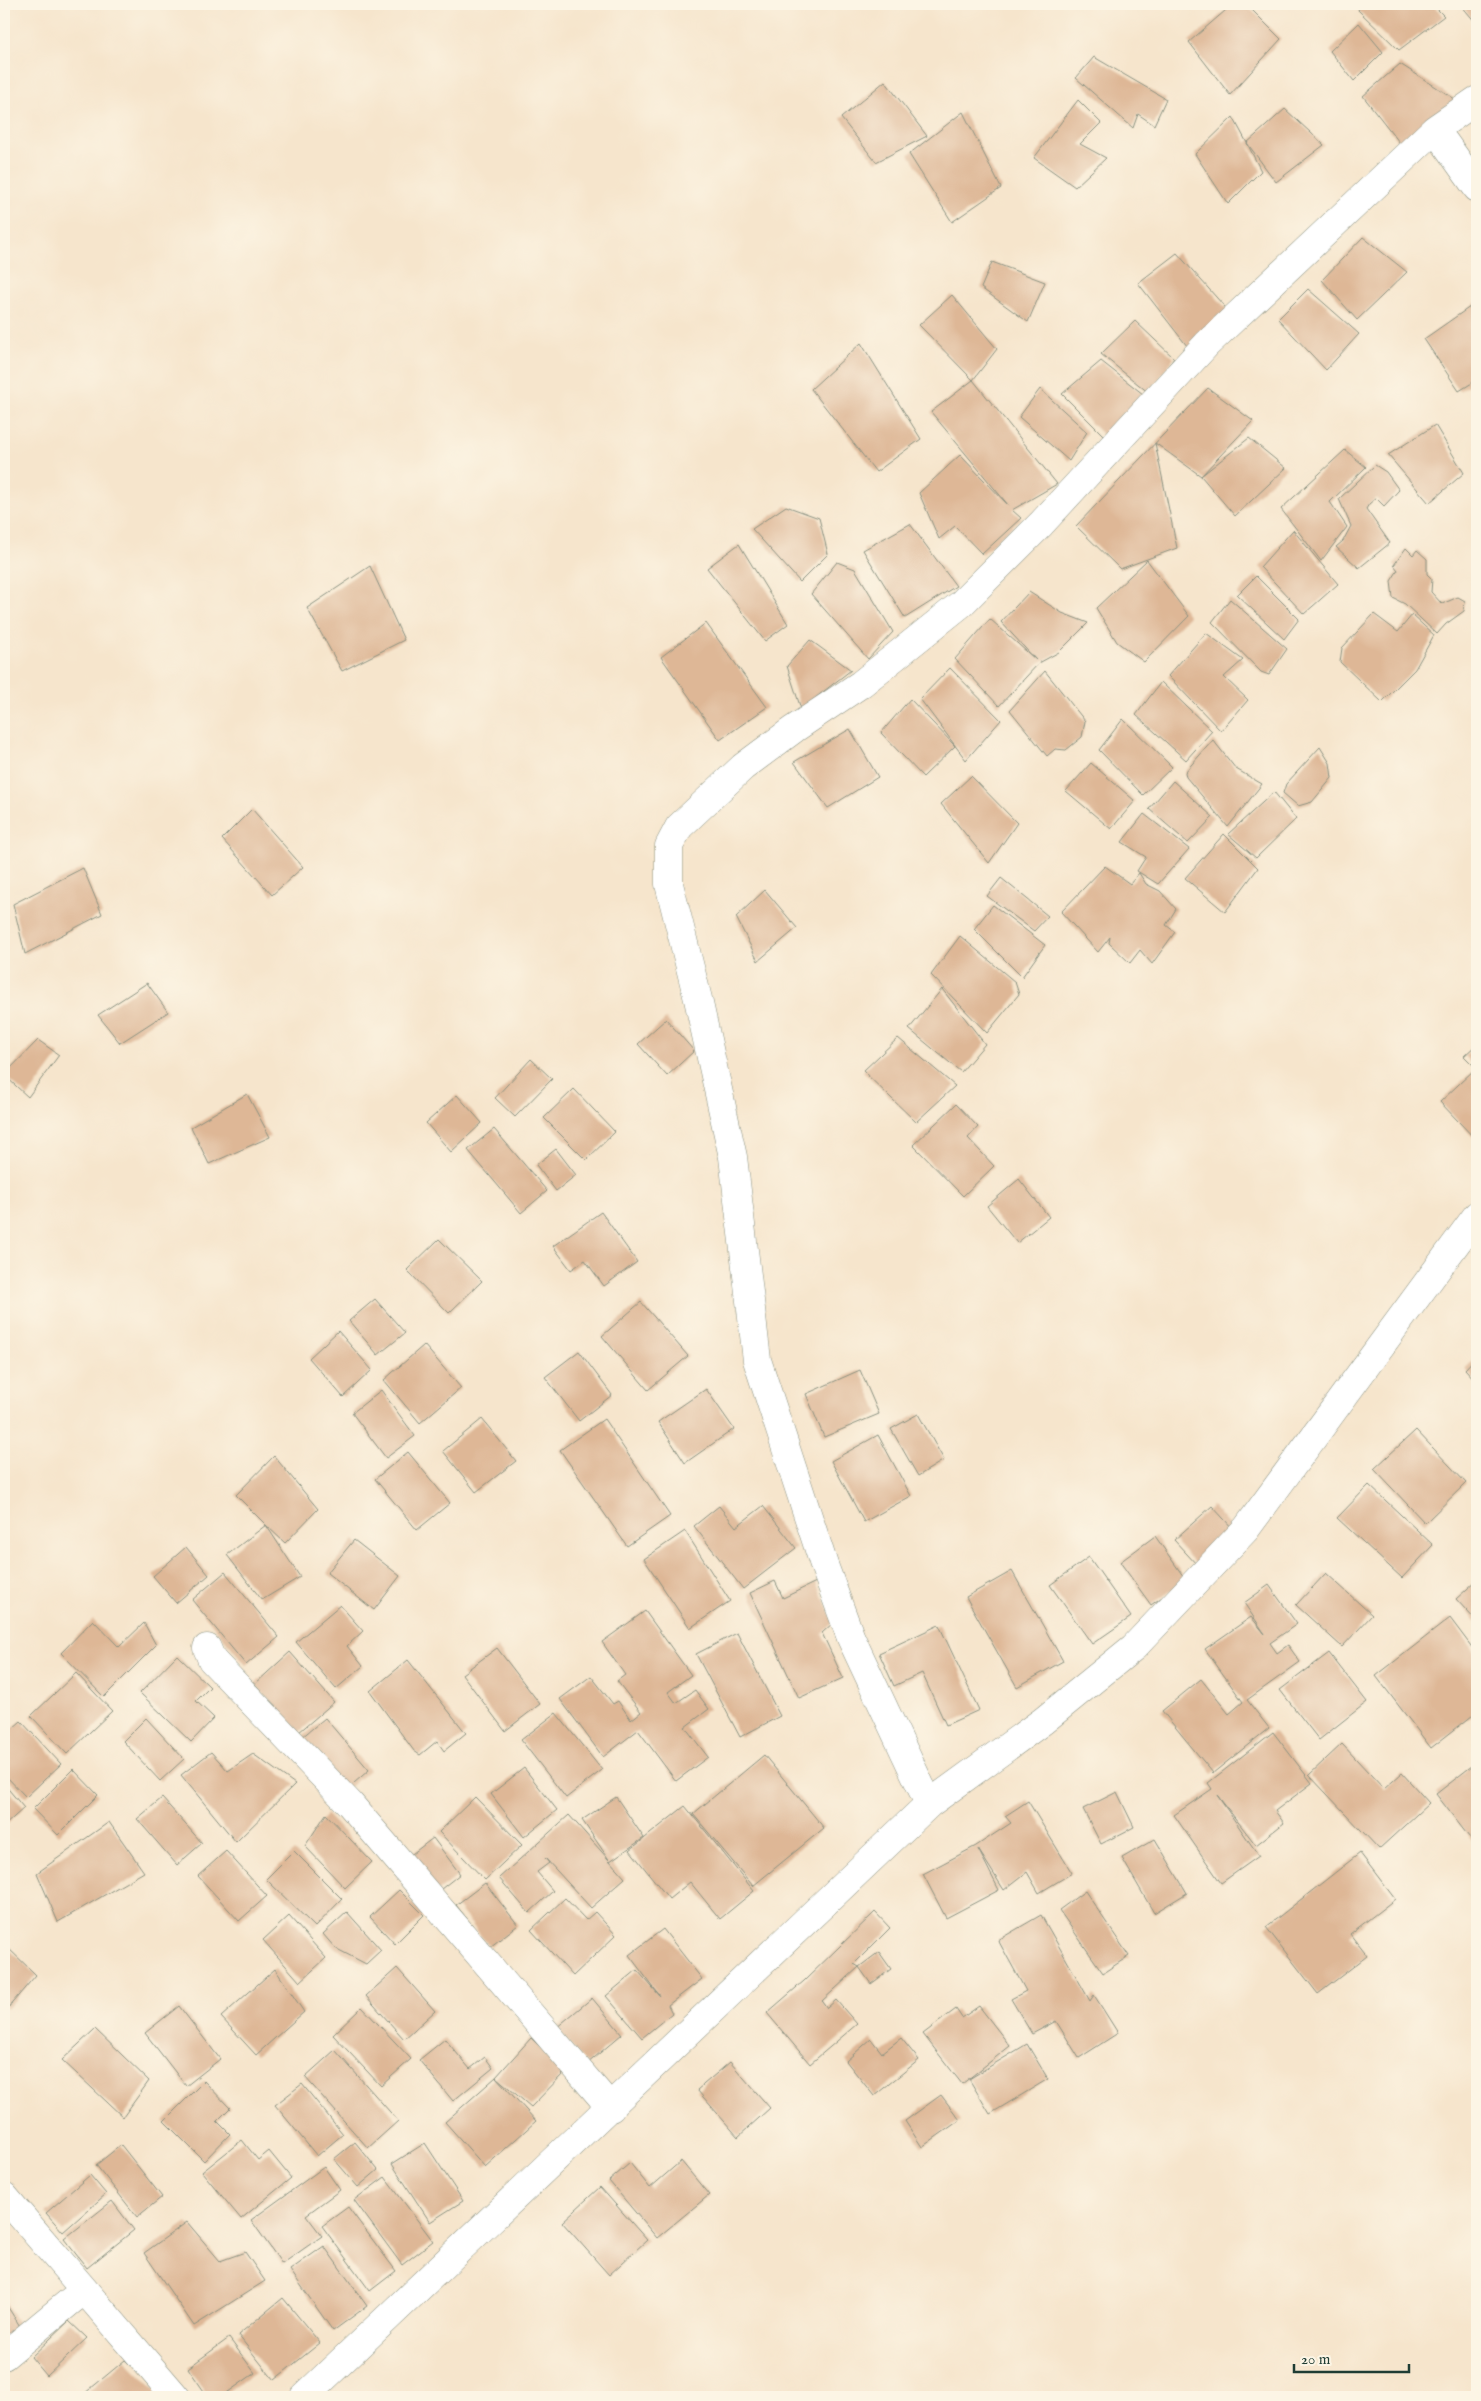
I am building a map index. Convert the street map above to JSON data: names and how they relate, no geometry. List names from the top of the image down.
{
  "scale_bar": "20 m"
}
